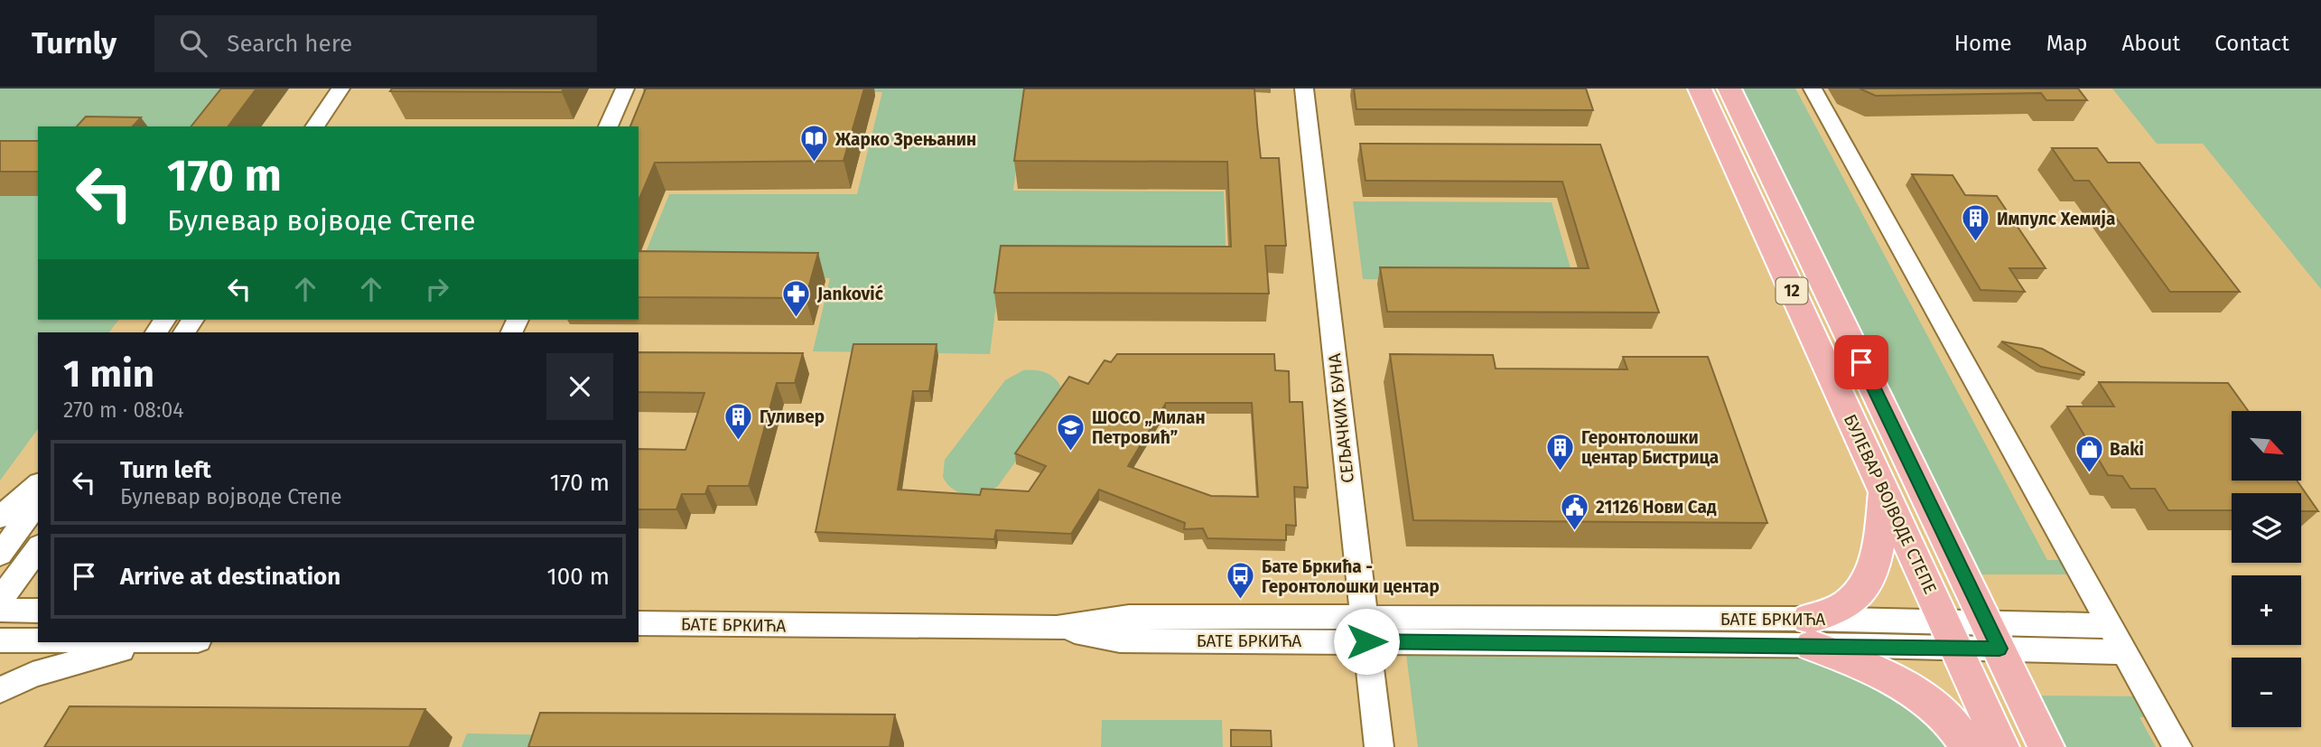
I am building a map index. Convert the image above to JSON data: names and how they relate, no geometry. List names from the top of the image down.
{
  "streets": {
    "main road": ["12", "БУЛЕВАР ВОЈВОДЕ СТЕПЕ"],
    "street": ["СЕЉАЧКИХ БУНА", "БАТЕ БРКИЋА"]
  },
  "crossings": [
    ["СЕЉАЧКИХ БУНА", "БАТЕ БРКИЋА"],
    ["БУЛЕВАР ВОЈВОДЕ СТЕПЕ", "БАТЕ БРКИЋА"]
  ],
  "places": {
    "library": ["Жарко Зрењанин"],
    "building": ["Импулс Хемија", "Гуливер", "Геронтолошки центар Бистрица"],
    "pharmacy": ["Janković"],
    "school or university": ["ШОСО „Милан Петровић”"],
    "shop": ["Baki"],
    "public building": ["21126 Нови Сад"],
    "bus stop": ["Бате Бркића - Геронтолошки центар"]
  },
  "north": "bottom right",
  "page": {
    "header": "Turnly",
    "search": "Search here",
    "nav": [
      "Home",
      "Map",
      "About",
      "Contact"
    ],
    "turn": ["170 m", "Булевар војводе Степе"],
    "heading": ["1 min", "270 m · 08:04"],
    "map_buttons": ["+", "−"],
    "list": [
      {
        "name": "Turn left",
        "note": "Булевар војводе Степе",
        "value": "170 m"
      },
      {
        "name": "Arrive at destination",
        "value": "100 m"
      }
    ]
  }
}
